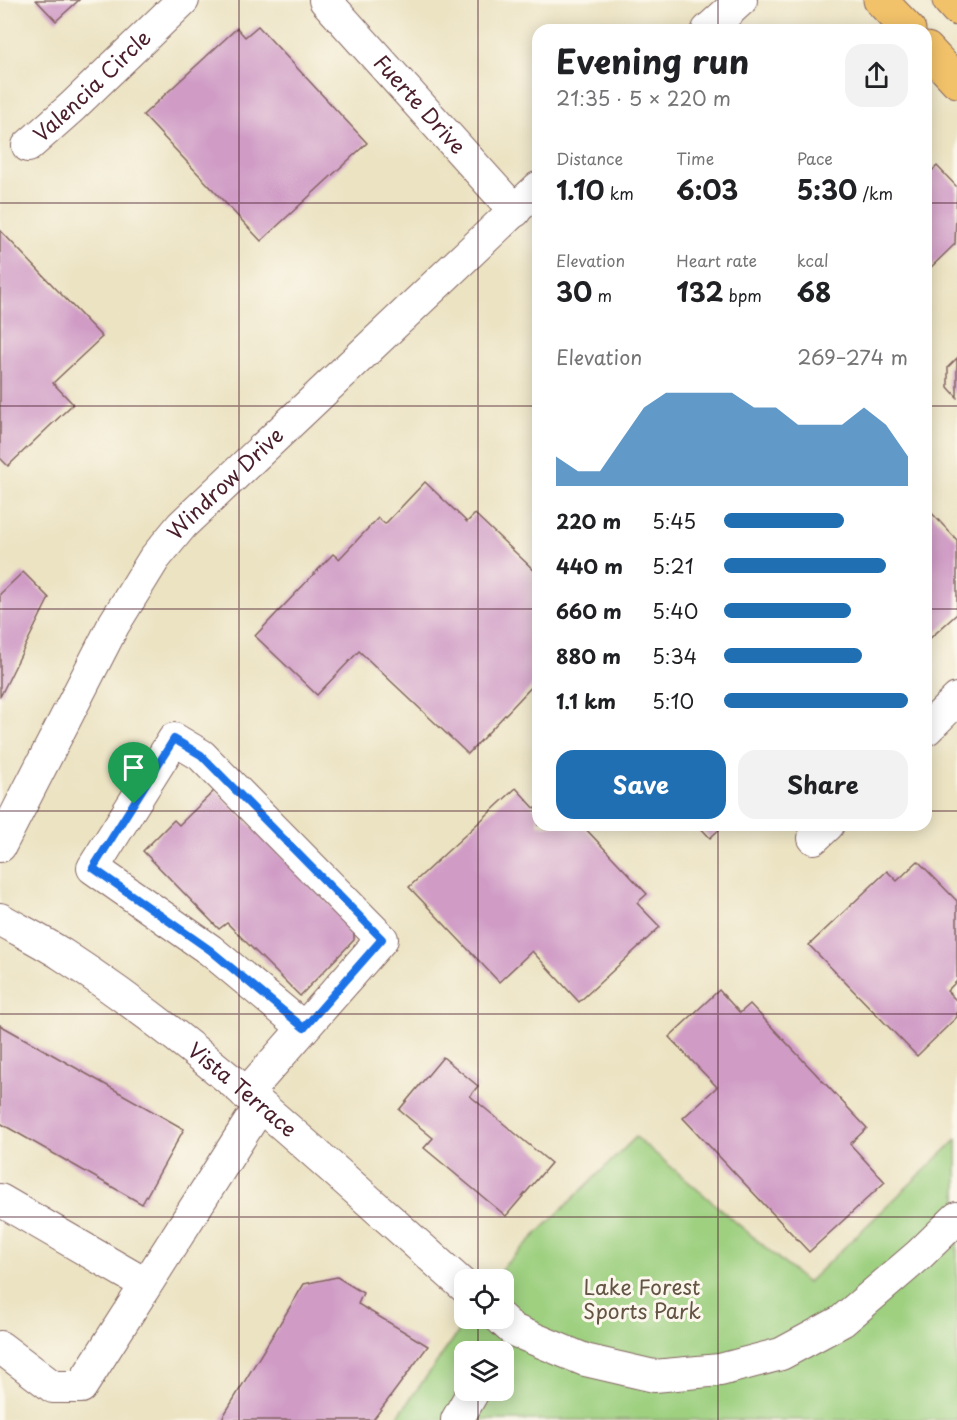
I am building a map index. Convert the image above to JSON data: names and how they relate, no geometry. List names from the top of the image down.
{
  "streets": {
    "street": [
      "Valencia Circle",
      "Fuerte Drive",
      "Windrow Drive",
      "Vista Terrace"
    ]
  },
  "crossings": [
    ["Fuerte Drive", "Windrow Drive"]
  ],
  "parks": ["Lake Forest Sports Park"],
  "page": {
    "heading": ["Evening run", "21:35 · 5 × 220 m"],
    "stats": [
      ["Distance", "1.10 km"],
      ["Time", "6:03"],
      ["Pace", "5:30 /km"],
      ["Elevation", "30 m"],
      ["Heart rate", "132 bpm"],
      ["kcal", "68"]
    ],
    "chart": ["Elevation", "269–274 m"],
    "list": [
      {
        "name": "220 m",
        "note": "5:45"
      },
      {
        "name": "440 m",
        "note": "5:21"
      },
      {
        "name": "660 m",
        "note": "5:40"
      },
      {
        "name": "880 m",
        "note": "5:34"
      },
      {
        "name": "1.1 km",
        "note": "5:10"
      }
    ],
    "buttons": ["Save", "Share"]
  }
}
